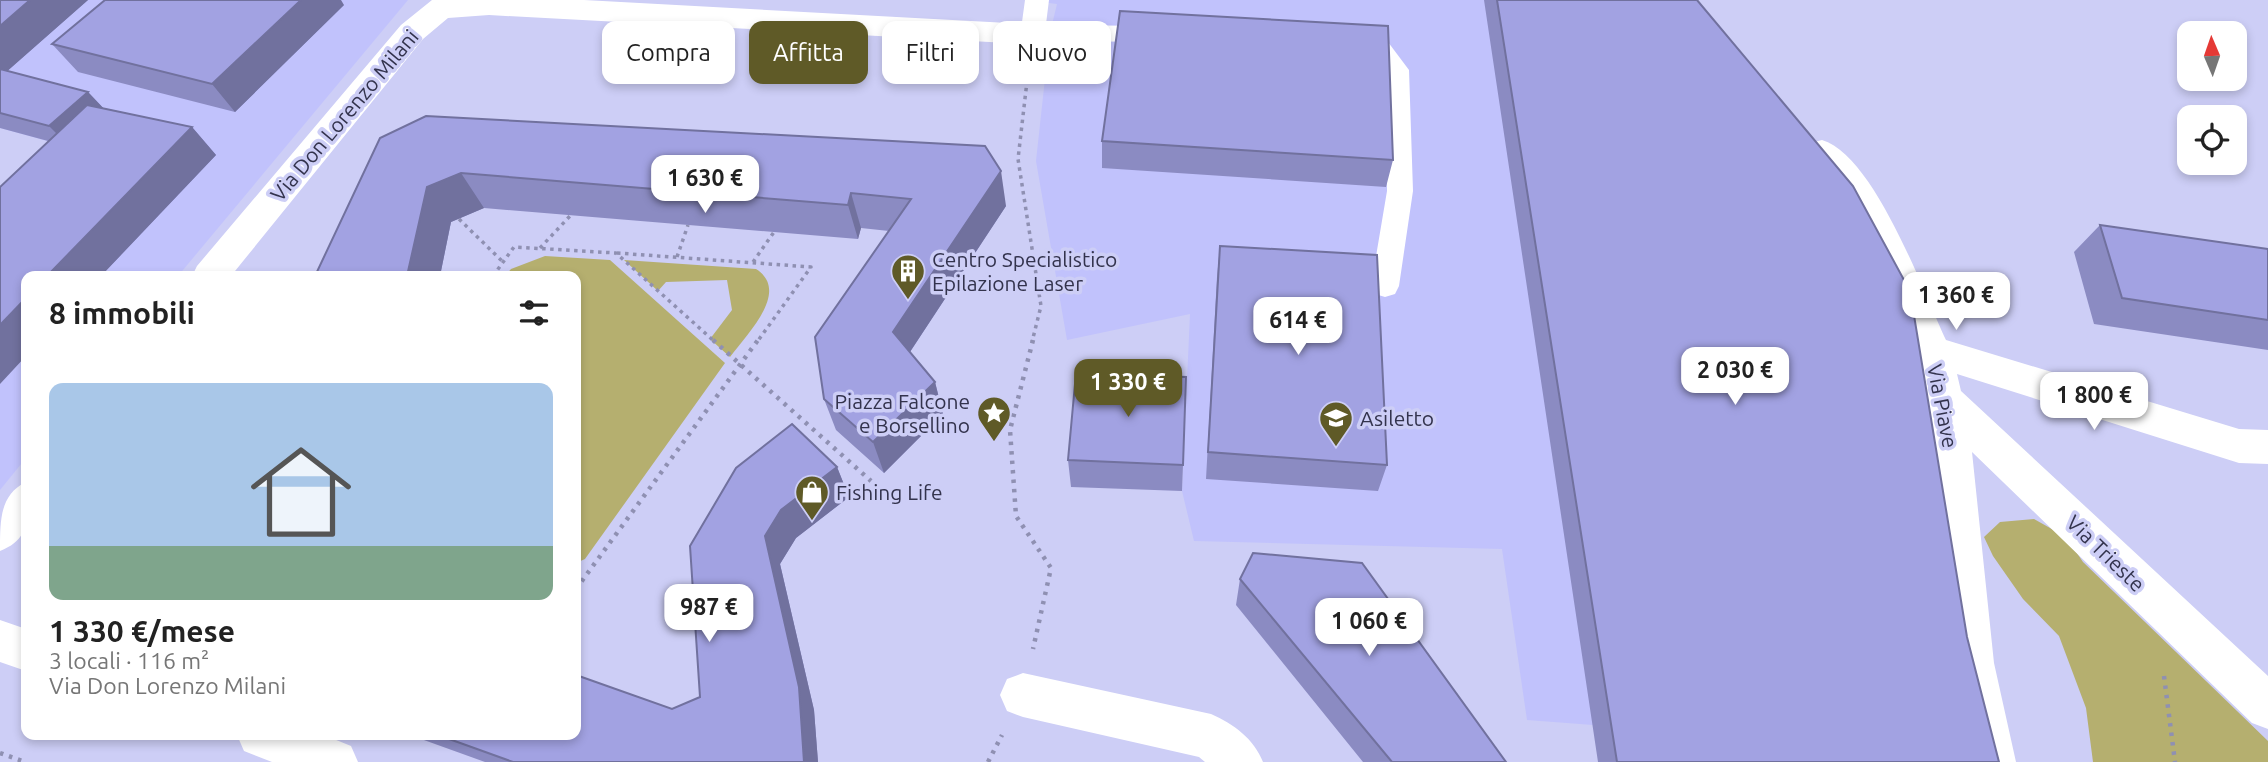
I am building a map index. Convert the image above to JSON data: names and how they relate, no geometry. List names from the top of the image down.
{
  "streets": {
    "street": ["Via Don Lorenzo Milani", "Via Piave", "Via Trieste"]
  },
  "crossings": [
    ["Via Piave", "Via Trieste"]
  ],
  "places": {
    "building": ["Centro Specialistico Epilazione Laser"],
    "place": ["Piazza Falcone e Borsellino"],
    "school or university": ["Asiletto"],
    "shop": ["Fishing Life"]
  },
  "north": "top",
  "page": {
    "chip": [
      "Compra",
      "Affitta",
      "Filtri",
      "Nuovo"
    ],
    "price": [
      "1 630 €",
      "1 360 €",
      "614 €",
      "2 030 €",
      "1 330 €",
      "1 800 €",
      "987 €",
      "1 060 €"
    ],
    "heading": "8 immobili",
    "list": [
      {
        "name": "1 330 €/mese",
        "note": "3 locali · 116 m² · Via Don Lorenzo Milani"
      }
    ]
  }
}
